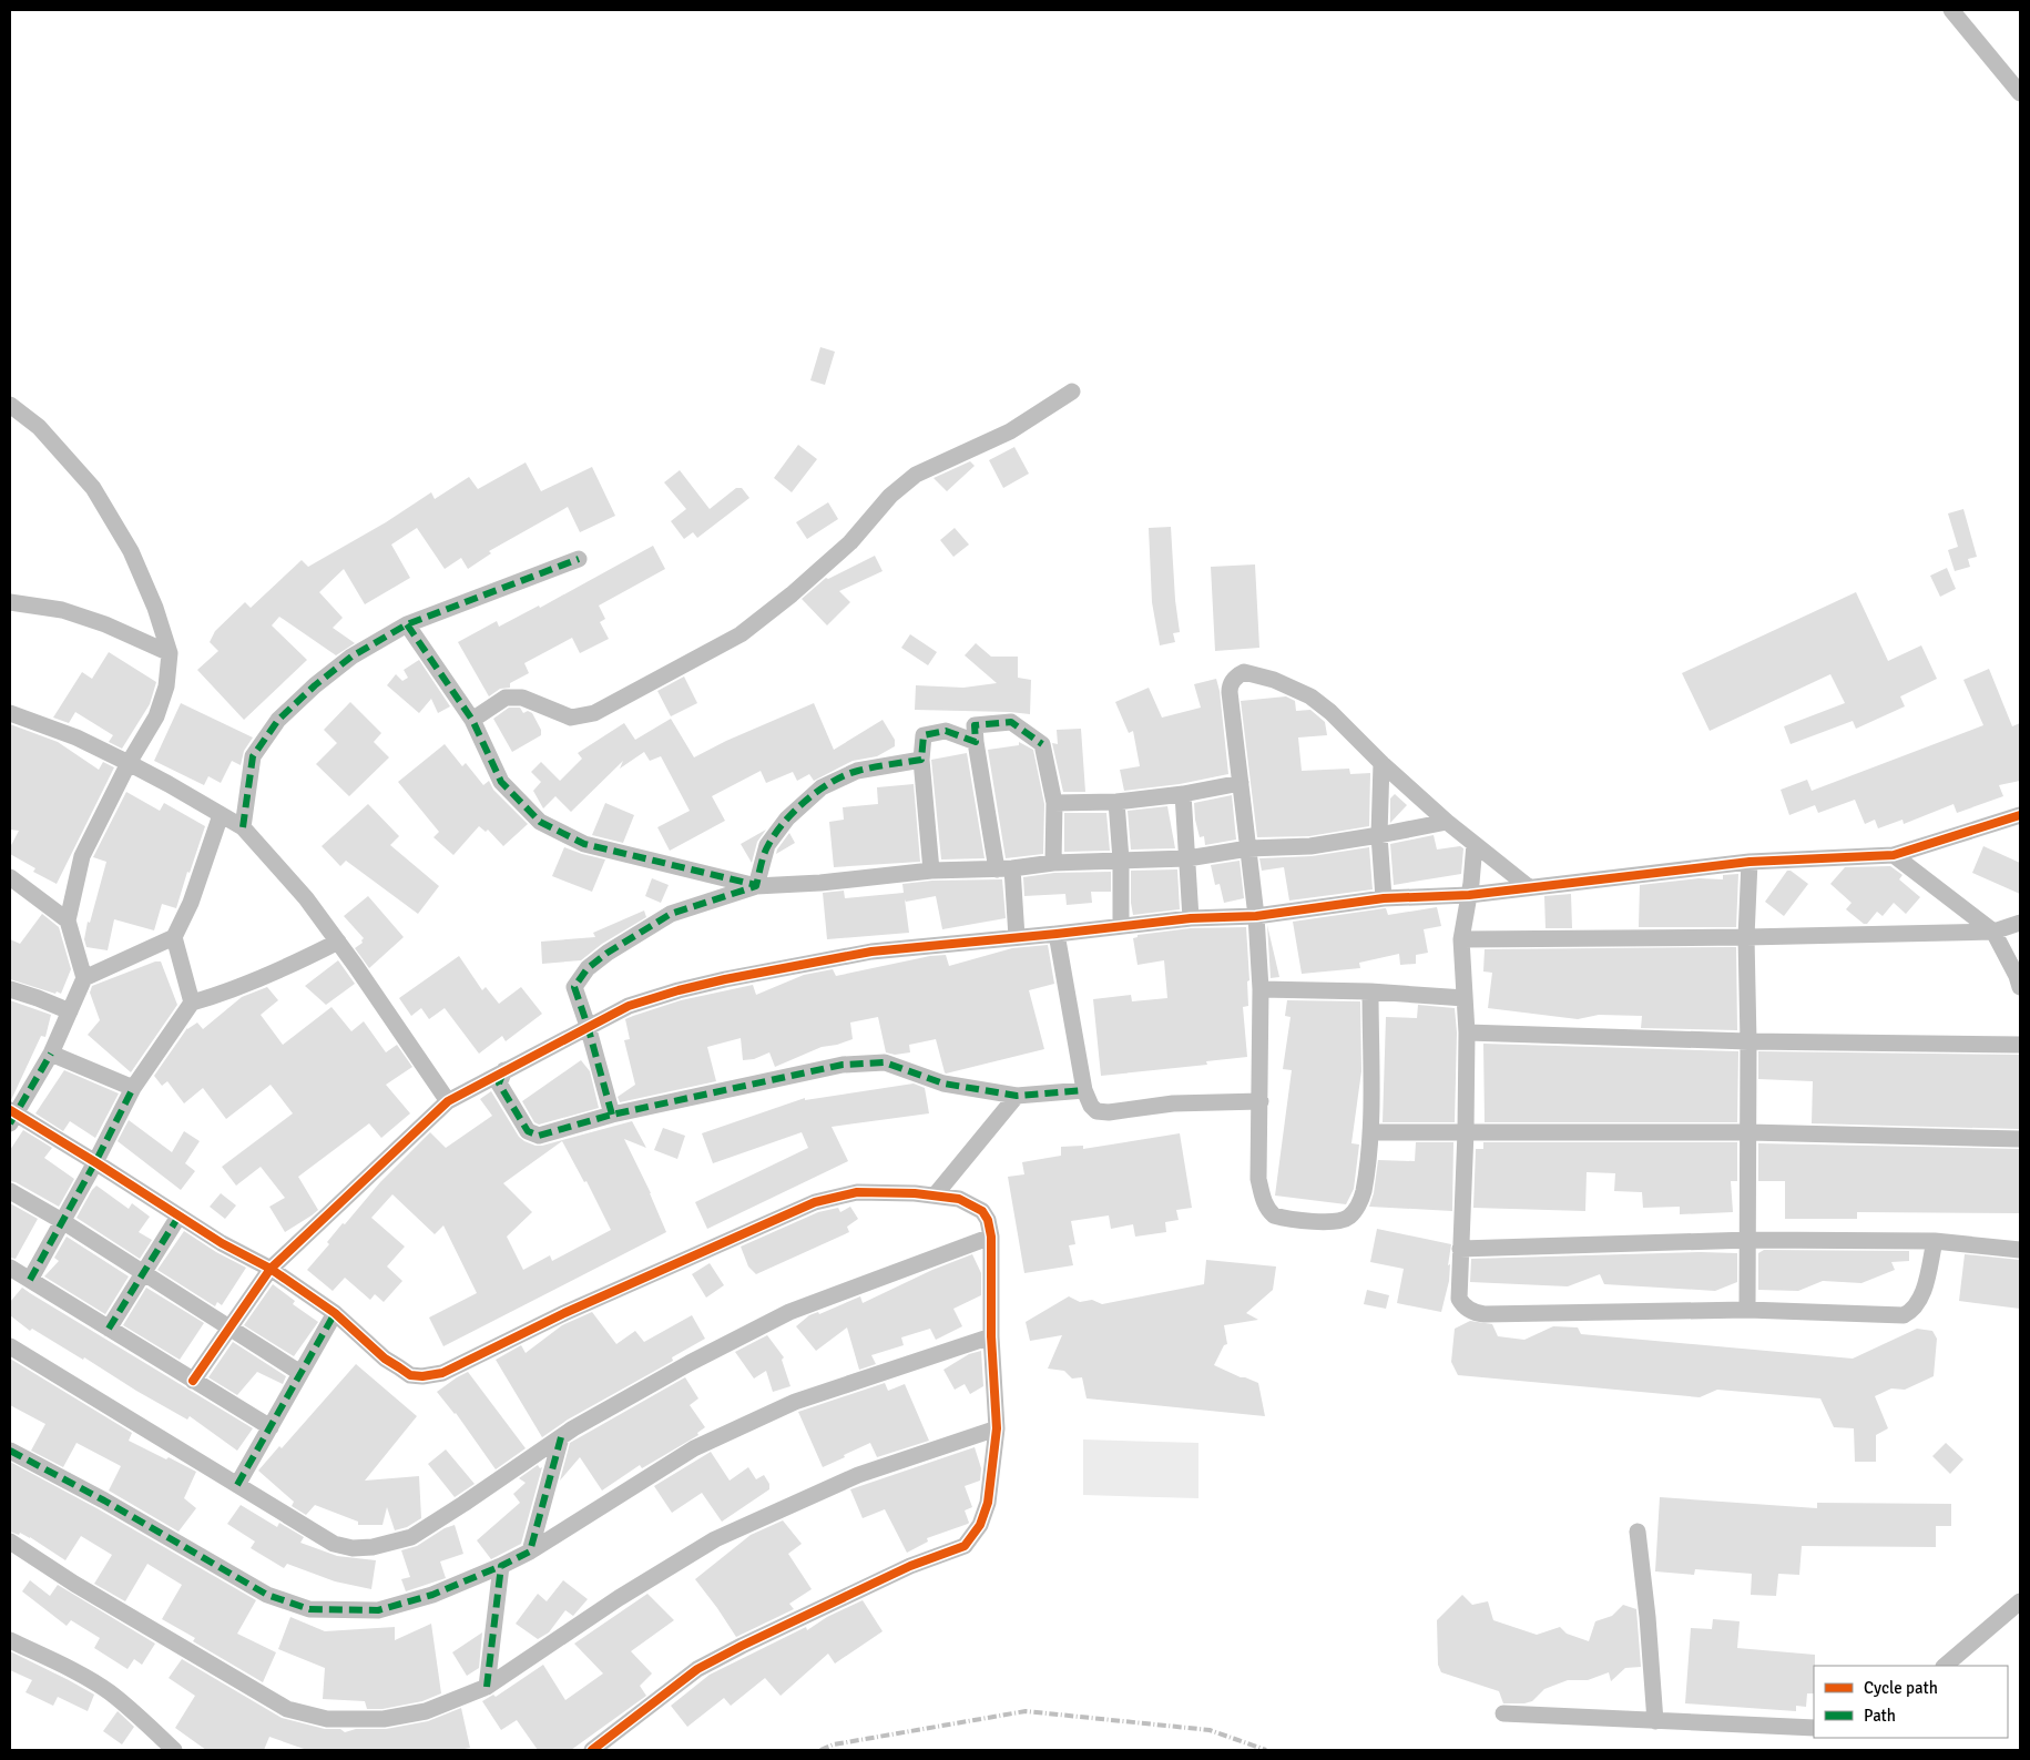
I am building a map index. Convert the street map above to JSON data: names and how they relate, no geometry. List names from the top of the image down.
{
  "legend": ["Cycle path", "Path"]
}
